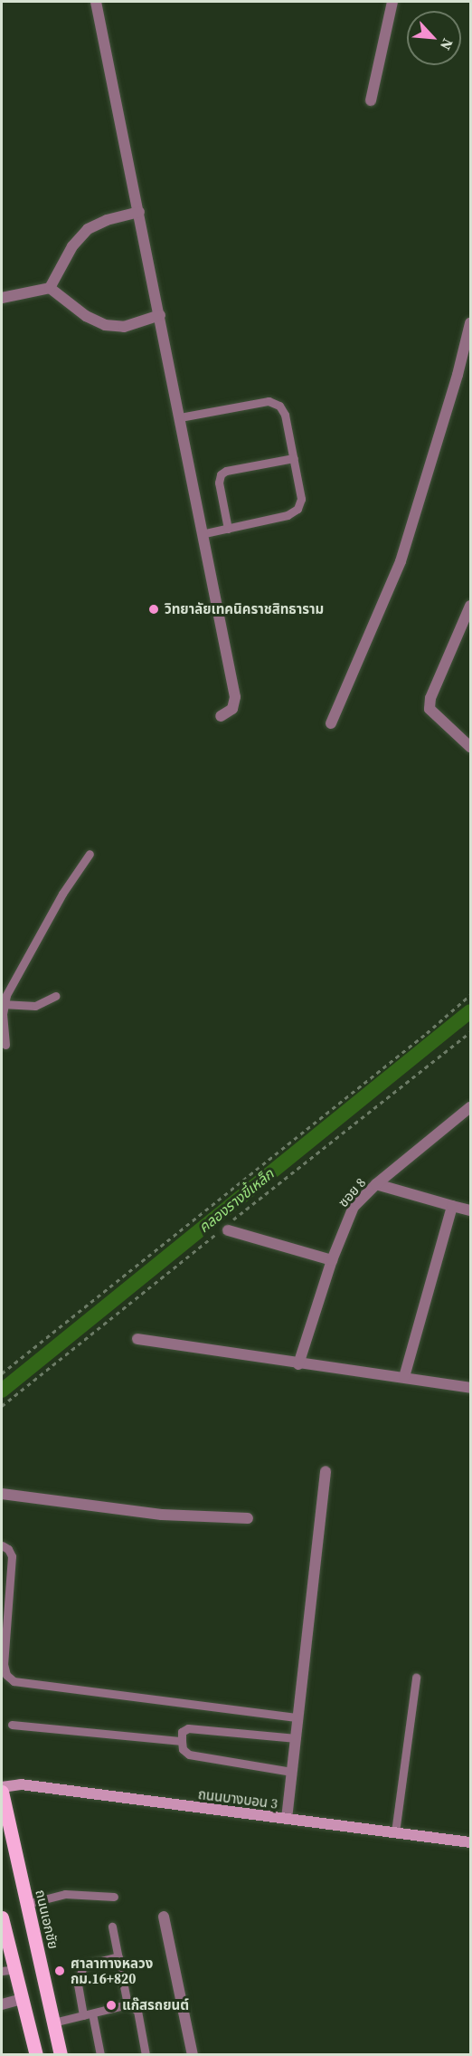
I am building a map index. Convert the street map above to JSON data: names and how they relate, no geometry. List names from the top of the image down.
{
  "streets": {
    "main road": ["ถนนบางบอน 3", "ถนนเอกชัย"],
    "street": ["ซอย 8"]
  },
  "water": ["คลองรางขี้เหล็ก"],
  "places": ["วิทยาลัยเทคนิคราชสิทธาราม", "ศาลาทางหลวง กม.16+820", "แก๊สรถยนต์"],
  "north": "bottom right"
}
